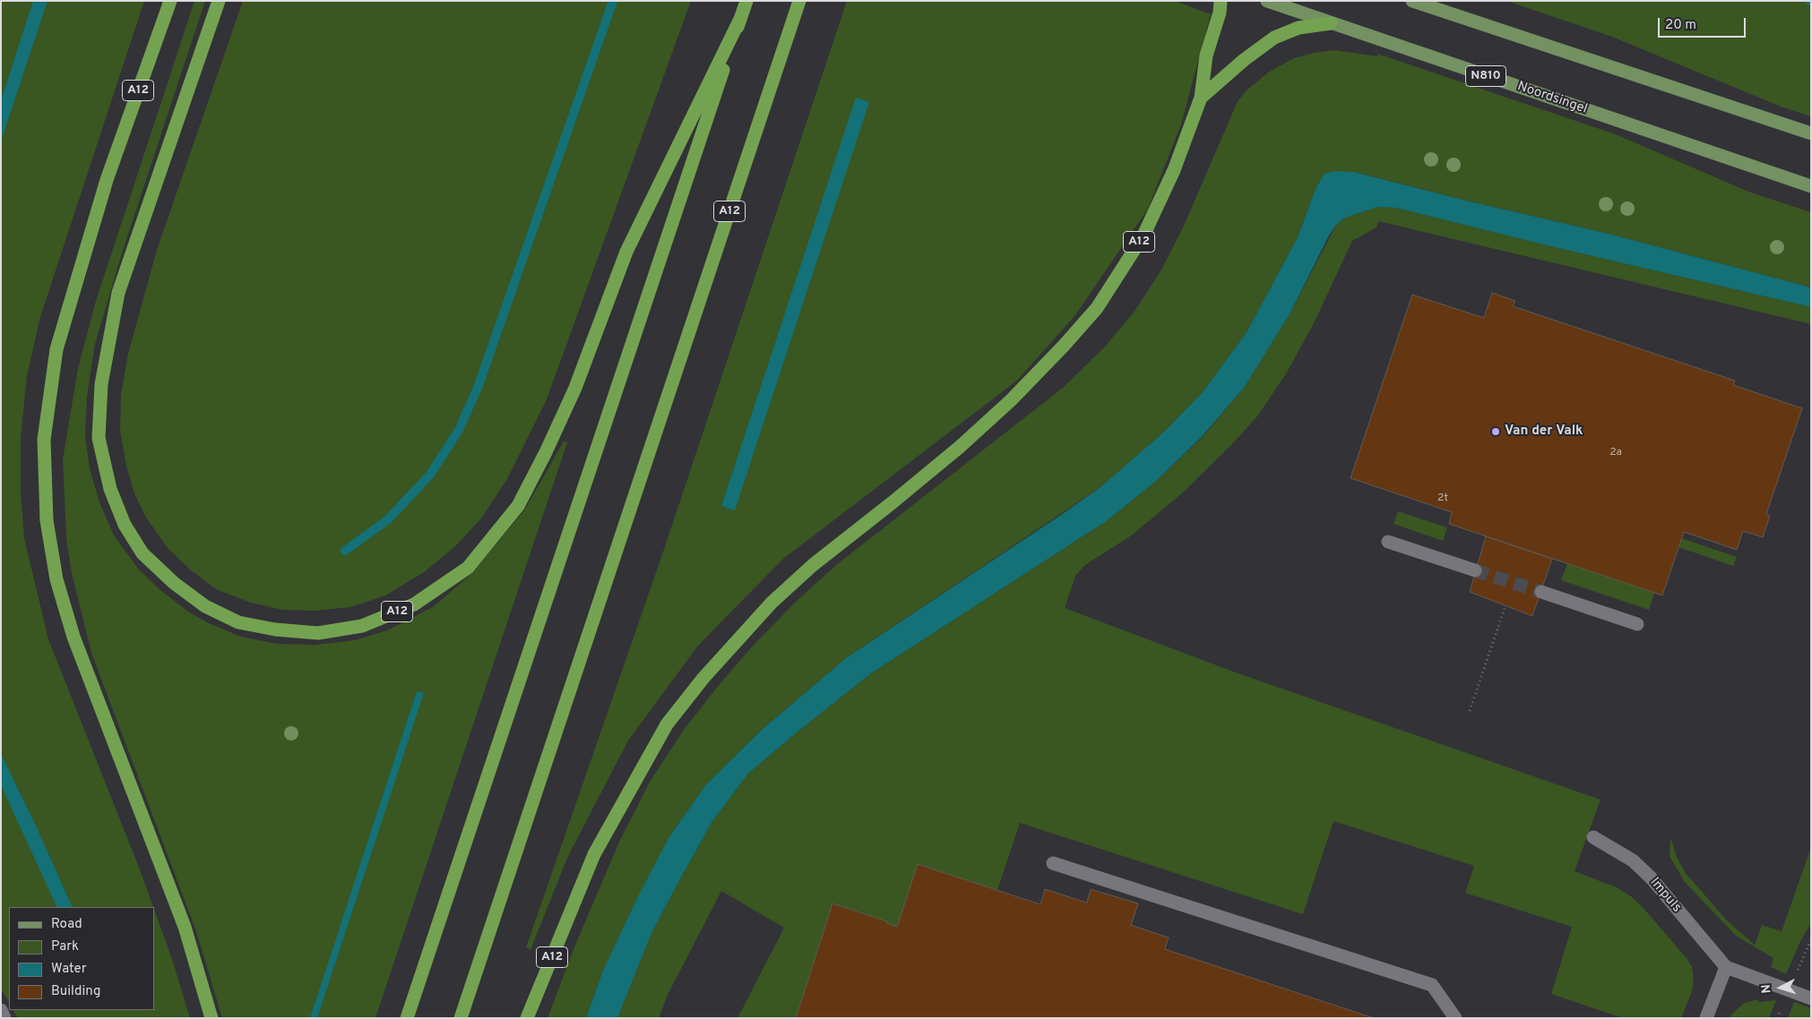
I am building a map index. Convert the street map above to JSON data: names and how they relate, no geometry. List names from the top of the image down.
{
  "streets": {
    "highway": ["A12"],
    "main road": ["N810", "Noordsingel"],
    "street": ["Impuls"]
  },
  "crossings": [
    ["A12", "Noordsingel"]
  ],
  "places": ["Van der Valk"],
  "house_numbers": ["2a", "2t"],
  "legend": [
    "Road",
    "Park",
    "Water",
    "Building"
  ],
  "scale_bar": "20 m",
  "north": "left"
}
